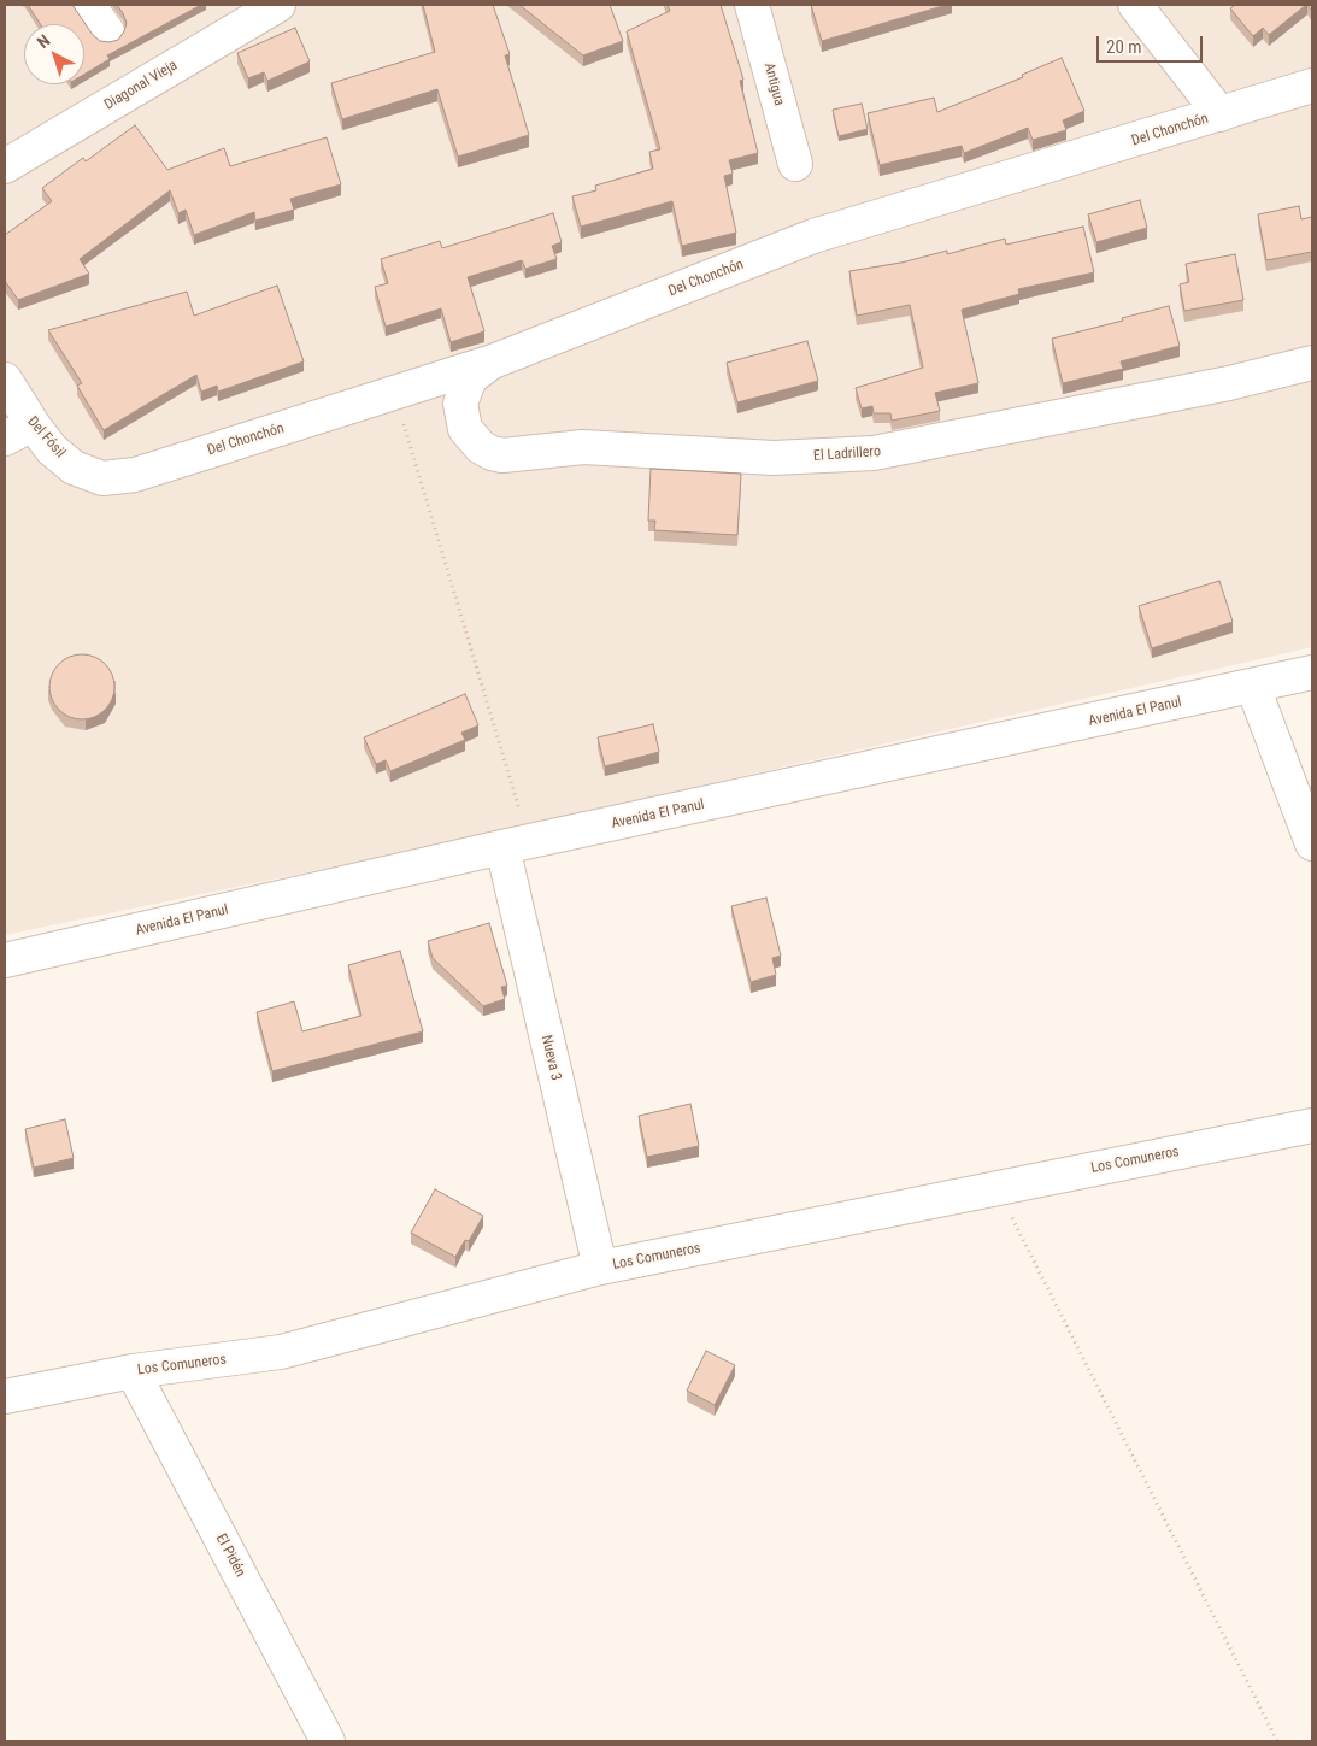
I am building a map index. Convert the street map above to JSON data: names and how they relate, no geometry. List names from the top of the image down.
{
  "streets": {
    "street": [
      "Antigua",
      "Diagonal Vieja",
      "Del Chonchón",
      "Del Fósil",
      "El Ladrillero",
      "Avenida El Panul",
      "Nueva 3",
      "Los Comuneros",
      "El Pidén"
    ]
  },
  "crossings": [
    ["Del Chonchón", "Del Fósil"],
    ["Del Chonchón", "El Ladrillero"],
    ["Avenida El Panul", "Nueva 3"],
    ["Nueva 3", "Los Comuneros"],
    ["Los Comuneros", "El Pidén"]
  ],
  "scale_bar": "20 m",
  "north": "top left"
}
